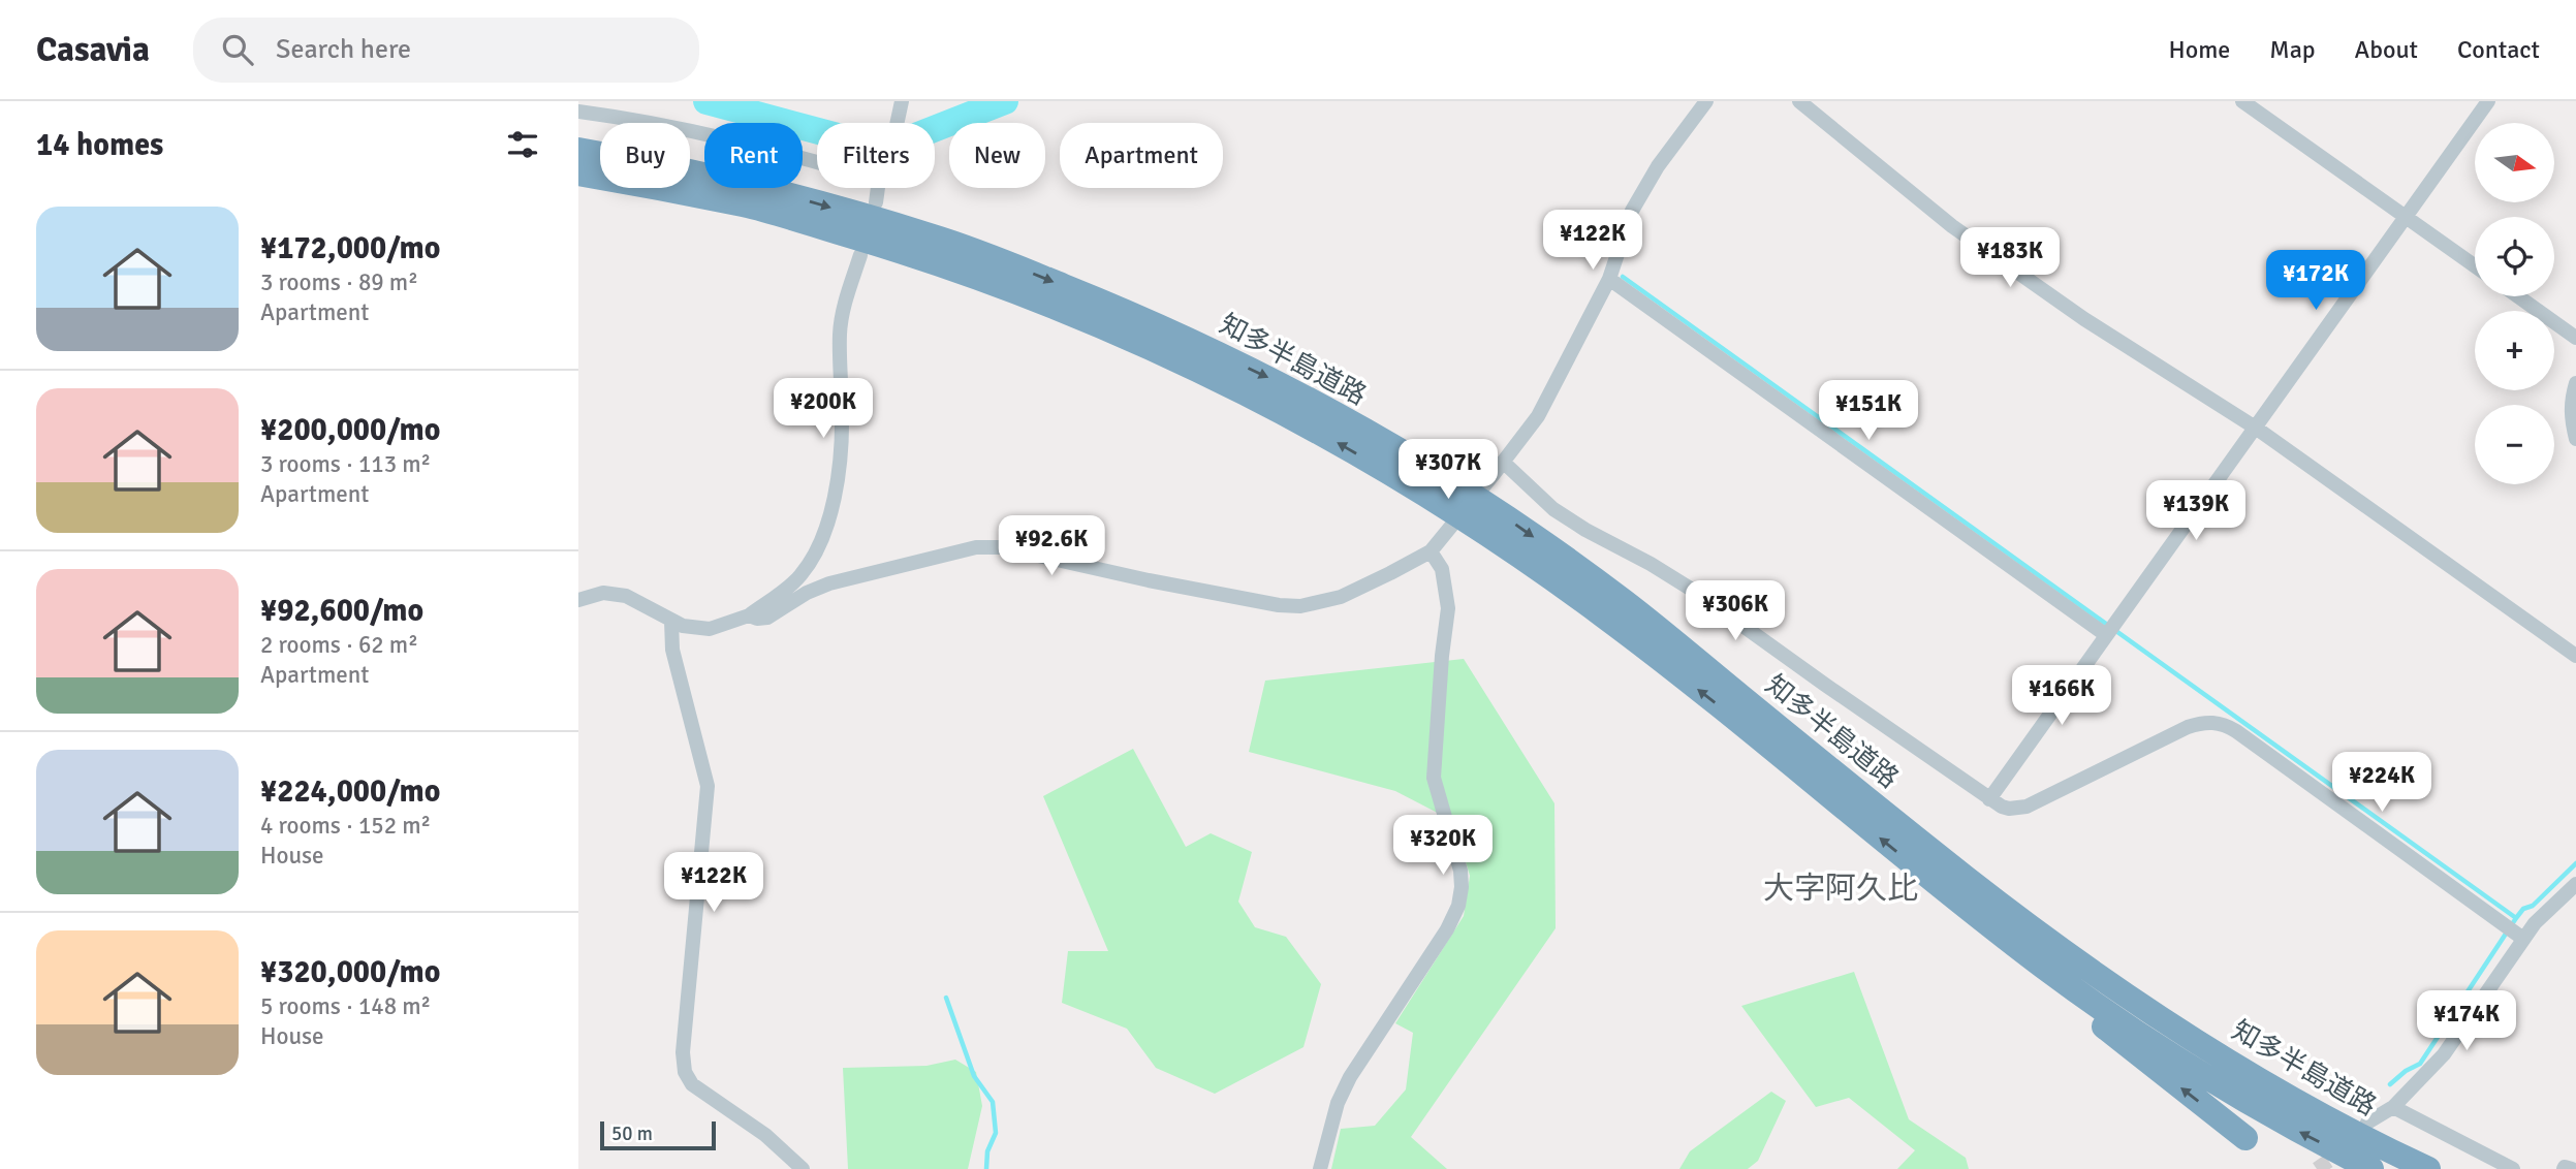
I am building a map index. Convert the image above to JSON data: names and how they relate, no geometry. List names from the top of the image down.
{
  "streets": {
    "highway": ["知多半島道路"]
  },
  "districts": ["大字阿久比"],
  "scale_bar": "50 m",
  "north": "right",
  "page": {
    "header": "Casavia",
    "search": "Search here",
    "nav": [
      "Home",
      "Map",
      "About",
      "Contact"
    ],
    "heading": "14 homes",
    "map_buttons": ["+", "−"],
    "chip": [
      "Buy",
      "Rent",
      "Filters",
      "New",
      "Apartment"
    ],
    "list": [
      {
        "name": "¥172,000/mo",
        "note": "3 rooms · 89 m² · Apartment"
      },
      {
        "name": "¥200,000/mo",
        "note": "3 rooms · 113 m² · Apartment"
      },
      {
        "name": "¥92,600/mo",
        "note": "2 rooms · 62 m² · Apartment"
      },
      {
        "name": "¥224,000/mo",
        "note": "4 rooms · 152 m² · House"
      },
      {
        "name": "¥320,000/mo",
        "note": "5 rooms · 148 m² · House"
      }
    ],
    "price": [
      "¥122K",
      "¥183K",
      "¥172K",
      "¥200K",
      "¥151K",
      "¥307K",
      "¥139K",
      "¥92.6K",
      "¥306K",
      "¥166K",
      "¥224K",
      "¥320K",
      "¥122K",
      "¥174K"
    ],
    "scale": "50 m"
  }
}
